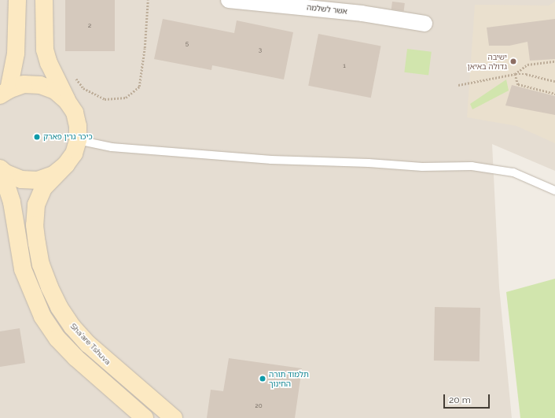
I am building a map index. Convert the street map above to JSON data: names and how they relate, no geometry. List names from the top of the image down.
{
  "streets": {
    "street": ["אשר לשלמה", "Sha'are Tshuva"]
  },
  "places": ["ישיבה גדולה באיאן", "כיכר גרין פארק", "תלמוד תורה החינוך"],
  "house_numbers": [
    "2",
    "5",
    "3",
    "1",
    "20"
  ],
  "scale_bar": "20 m"
}
